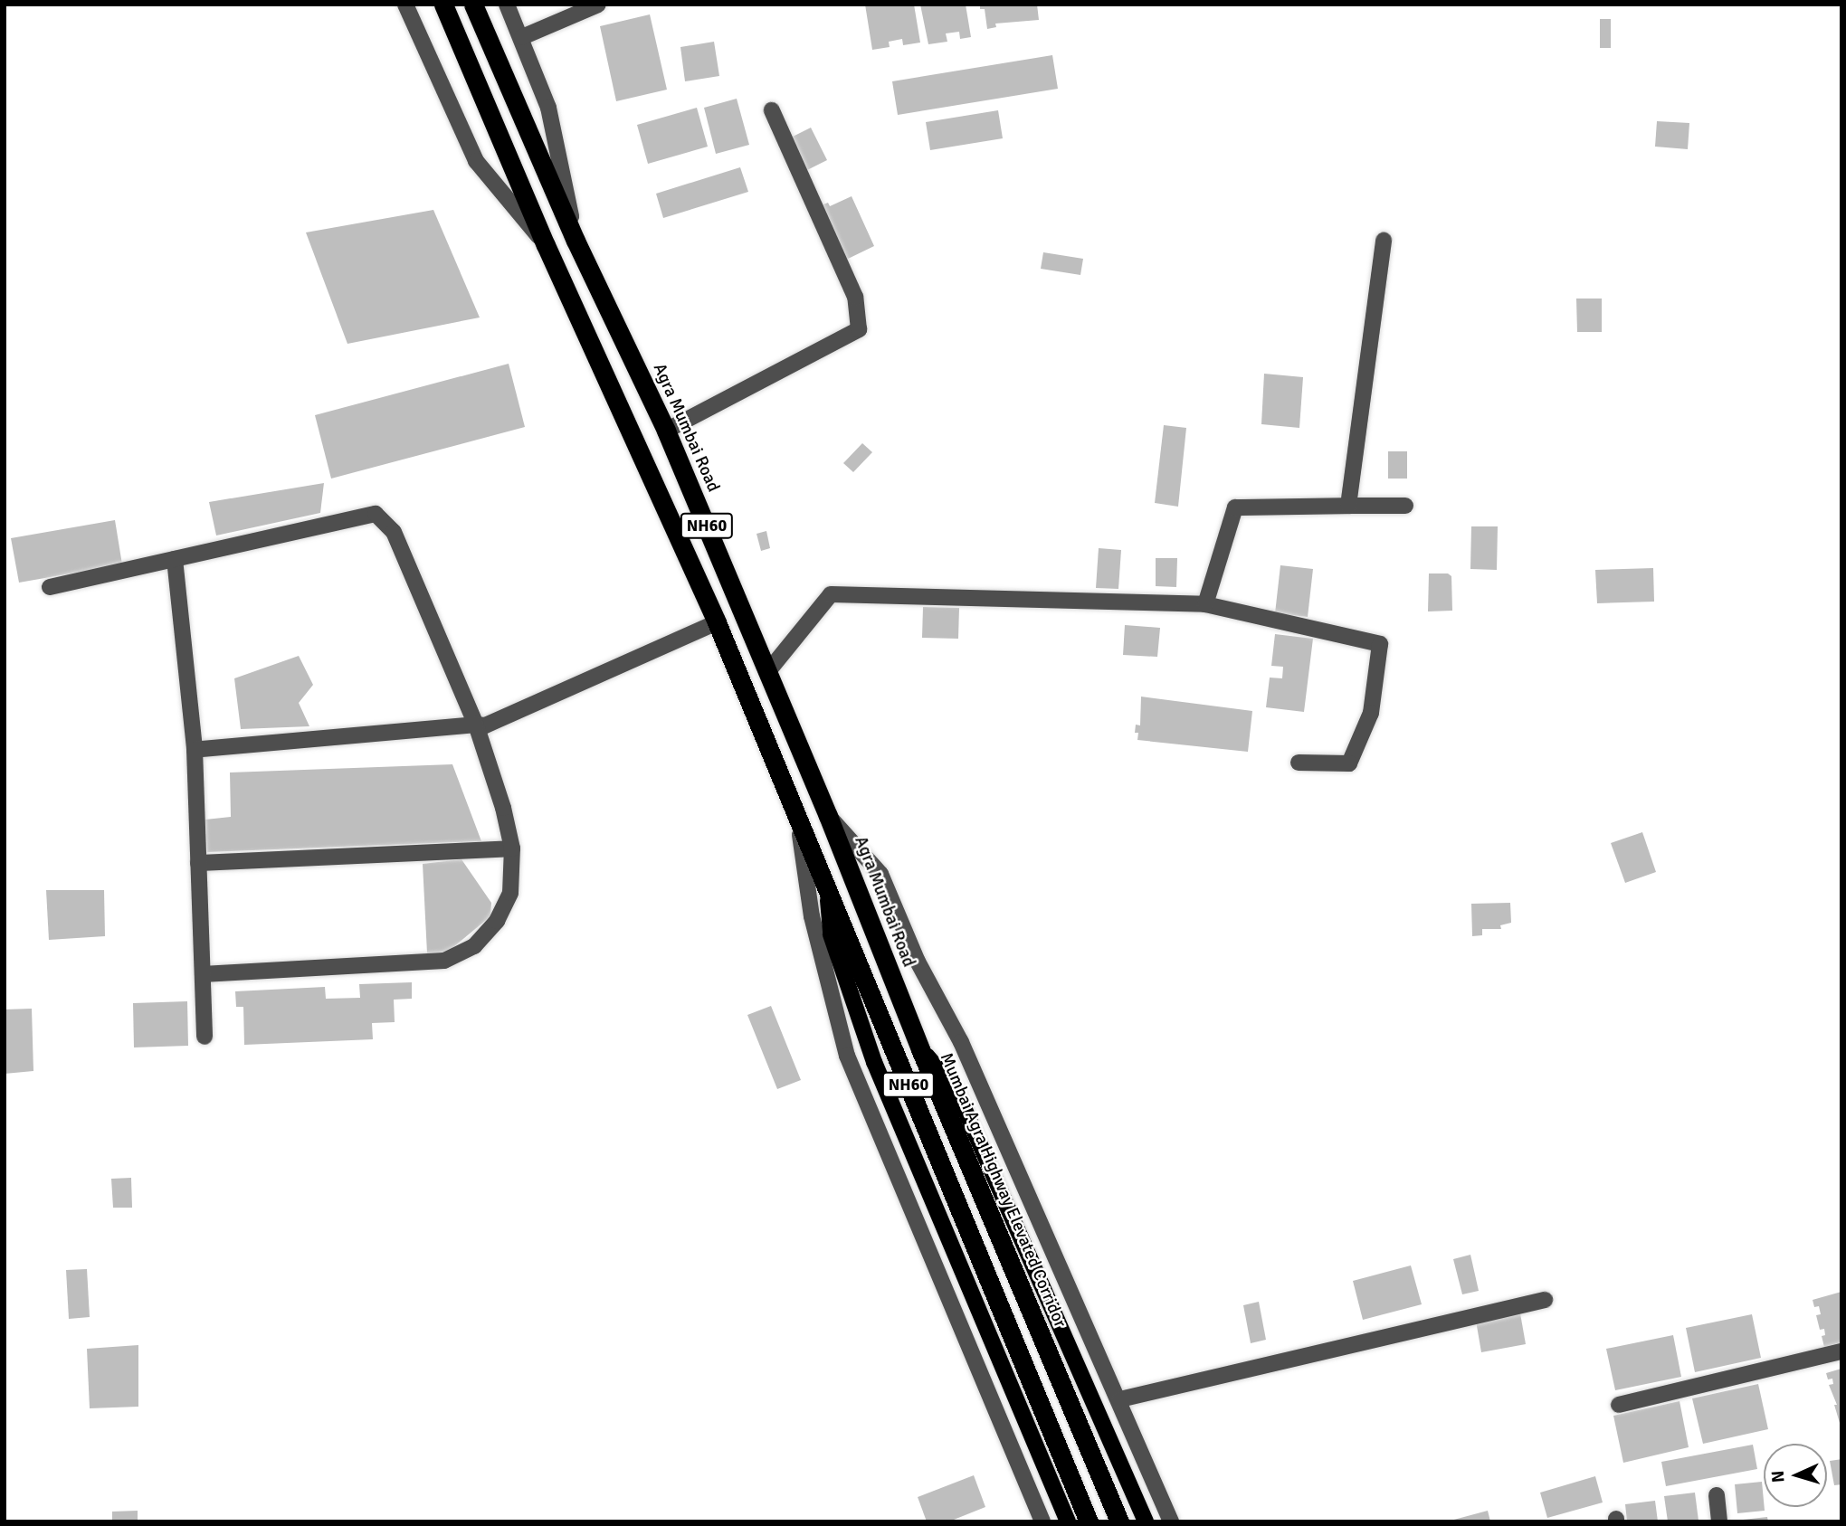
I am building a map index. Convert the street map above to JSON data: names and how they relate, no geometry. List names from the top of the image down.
{
  "streets": {
    "highway": ["Agra Mumbai Road", "NH60", "Mumbai Agra Highway Elevated Corridor"]
  },
  "crossings": [
    ["Agra Mumbai Road", "Mumbai Agra Highway Elevated Corridor"]
  ],
  "north": "left"
}
